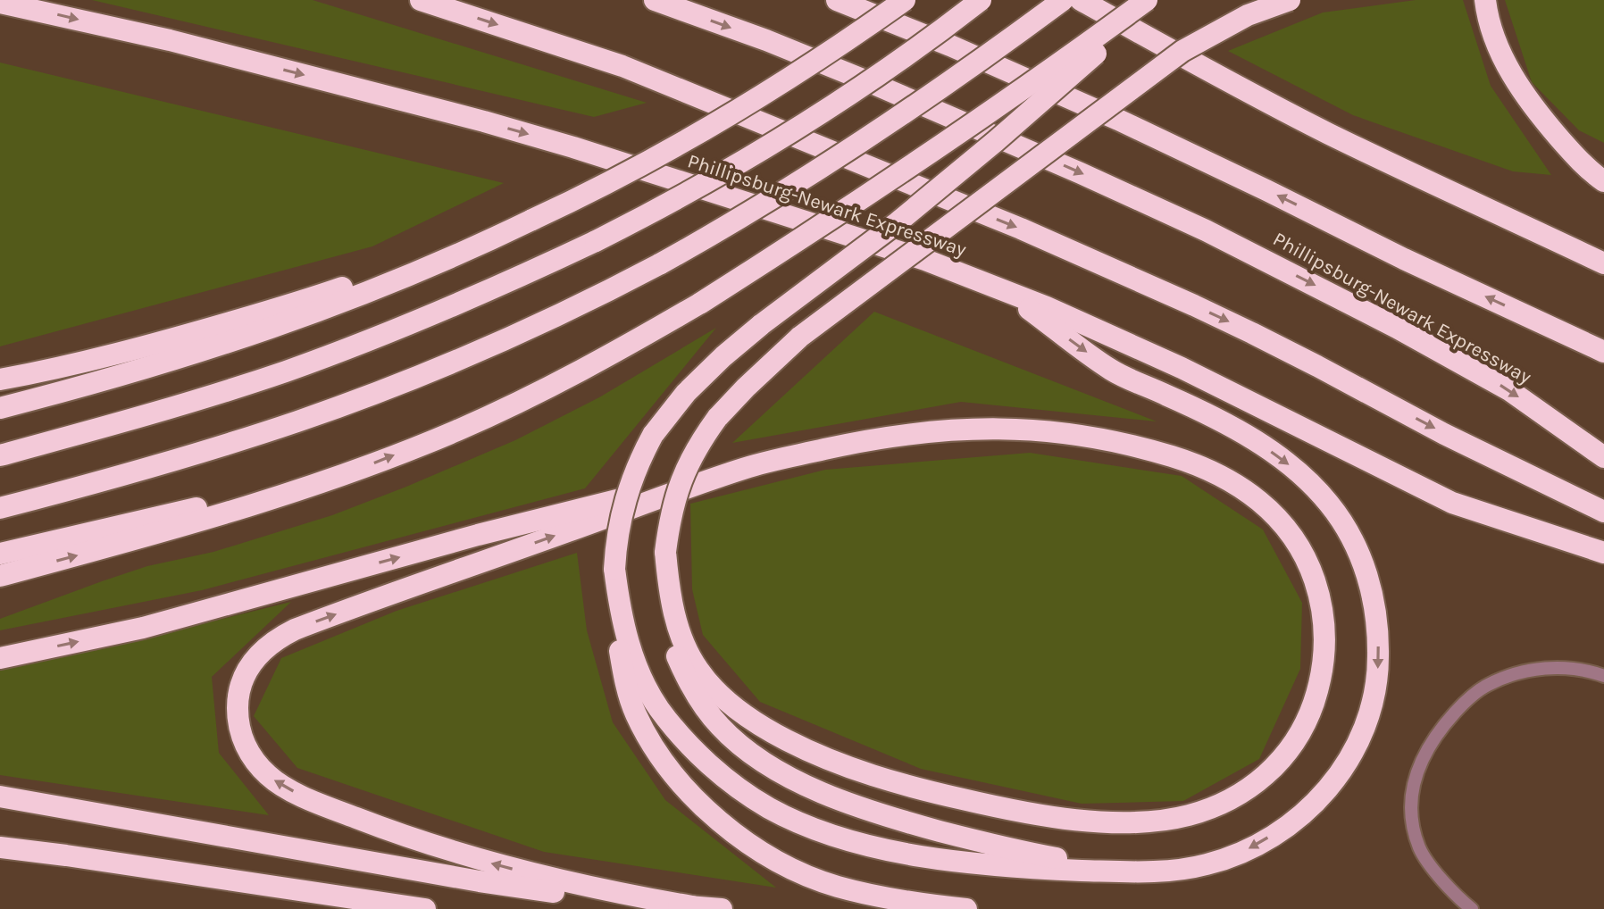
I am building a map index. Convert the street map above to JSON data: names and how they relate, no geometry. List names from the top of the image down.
{
  "streets": {
    "highway": ["Phillipsburg-Newark Expressway"]
  }
}
